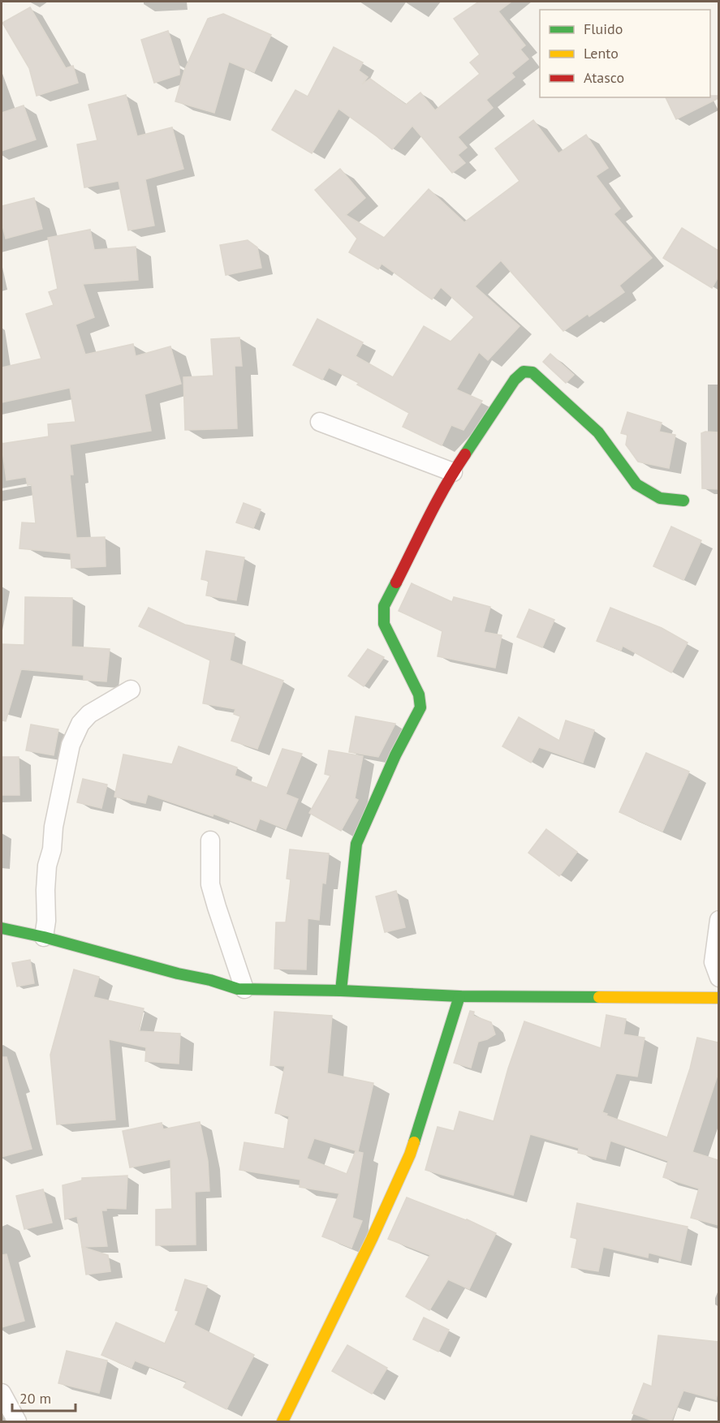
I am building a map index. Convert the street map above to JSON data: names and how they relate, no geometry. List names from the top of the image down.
{
  "legend": ["Fluido", "Lento", "Atasco"],
  "scale_bar": "20 m"
}
